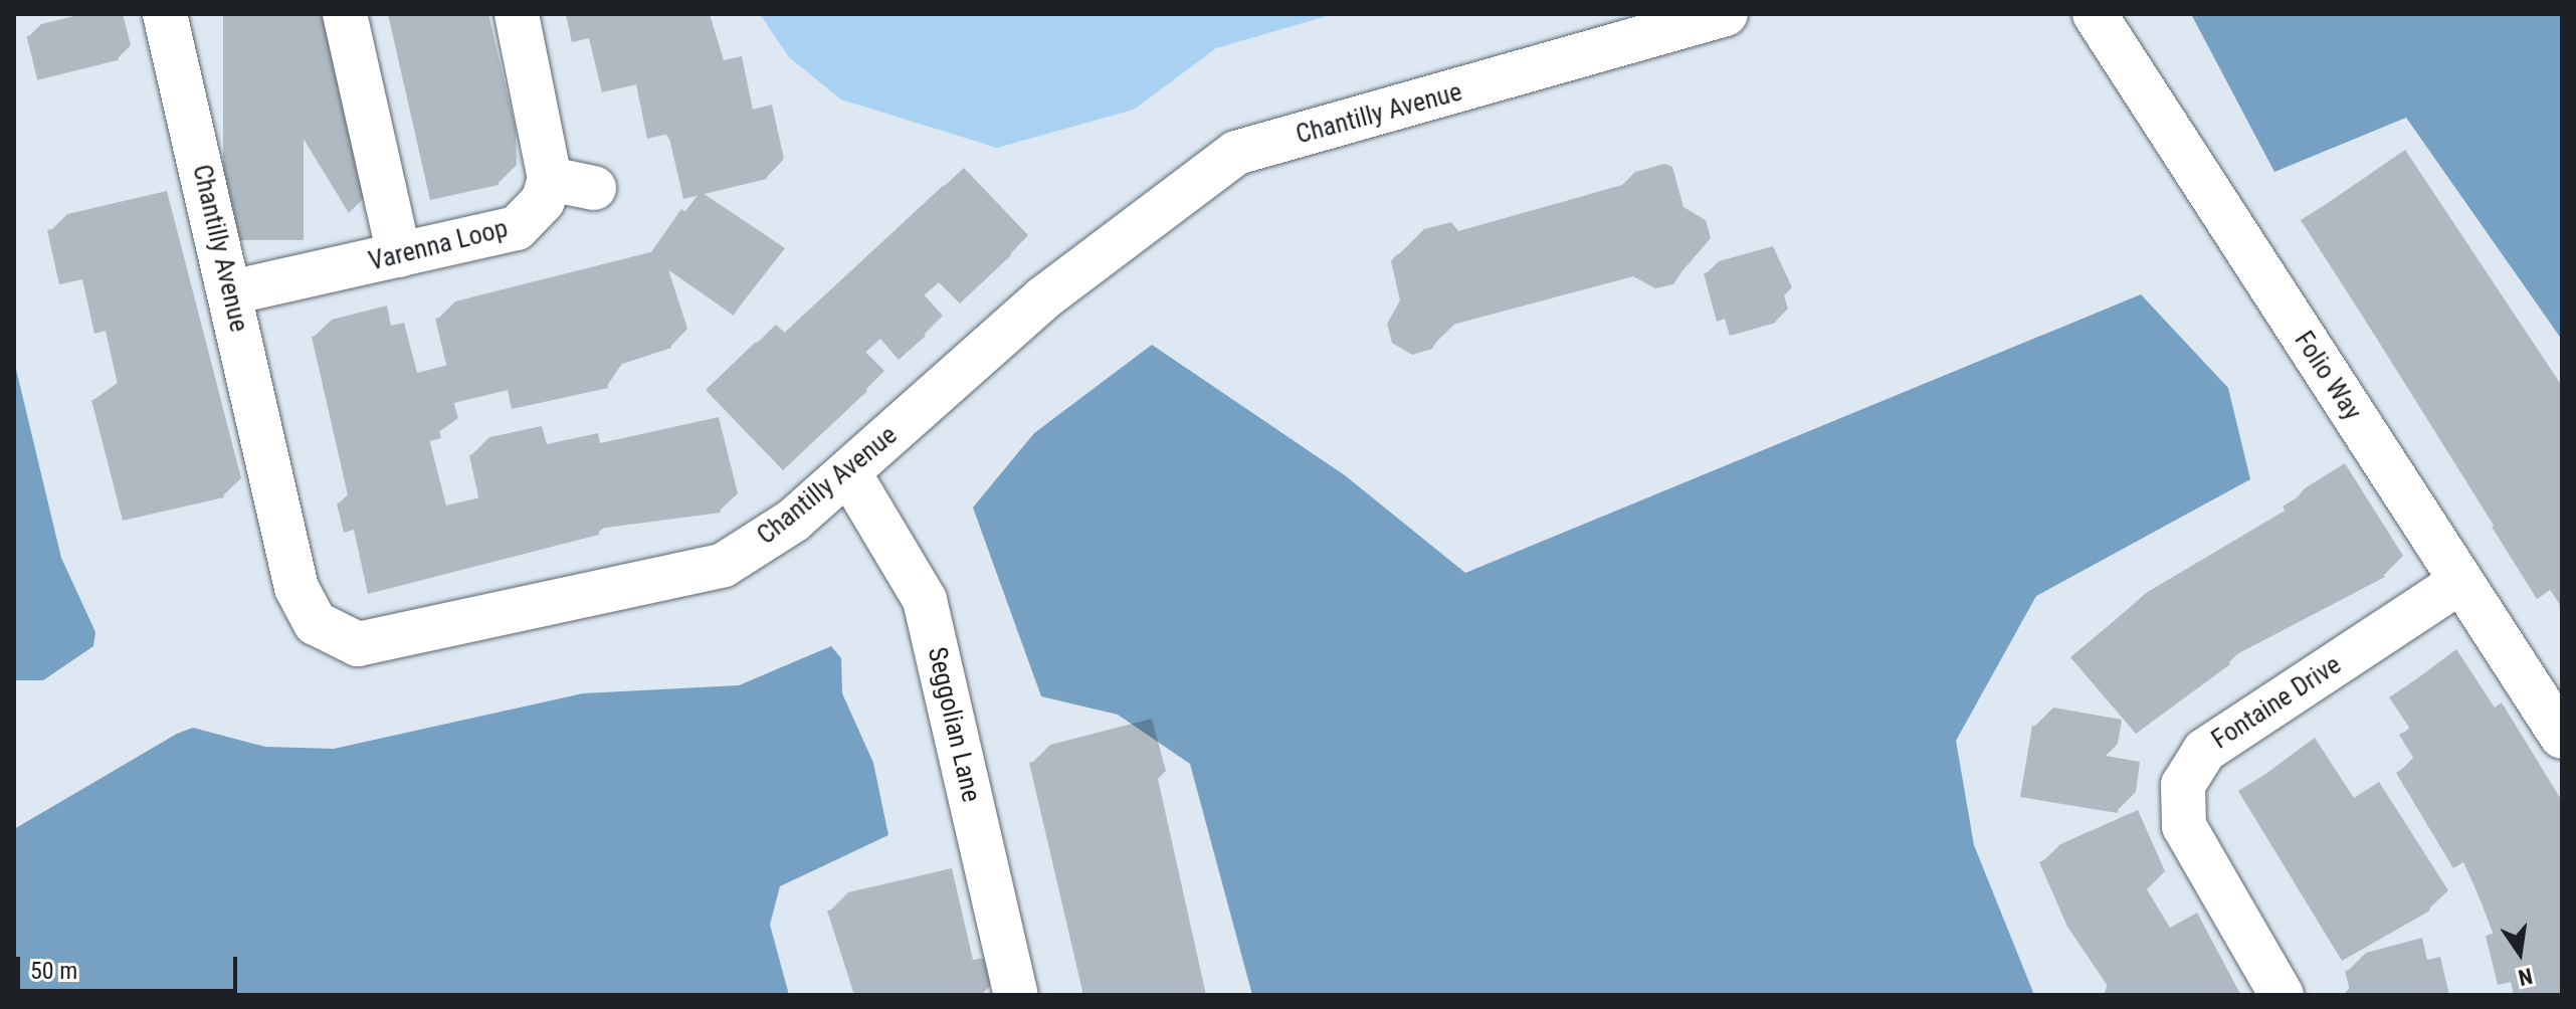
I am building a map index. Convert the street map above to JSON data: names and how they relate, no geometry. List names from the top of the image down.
{
  "streets": {
    "street": [
      "Chantilly Avenue",
      "Varenna Loop",
      "Folio Way",
      "Fontaine Drive",
      "Seggolian Lane"
    ]
  },
  "crossings": [
    ["Chantilly Avenue", "Varenna Loop"],
    ["Chantilly Avenue", "Seggolian Lane"],
    ["Folio Way", "Fontaine Drive"]
  ],
  "scale_bar": "50 m",
  "north": "bottom"
}
